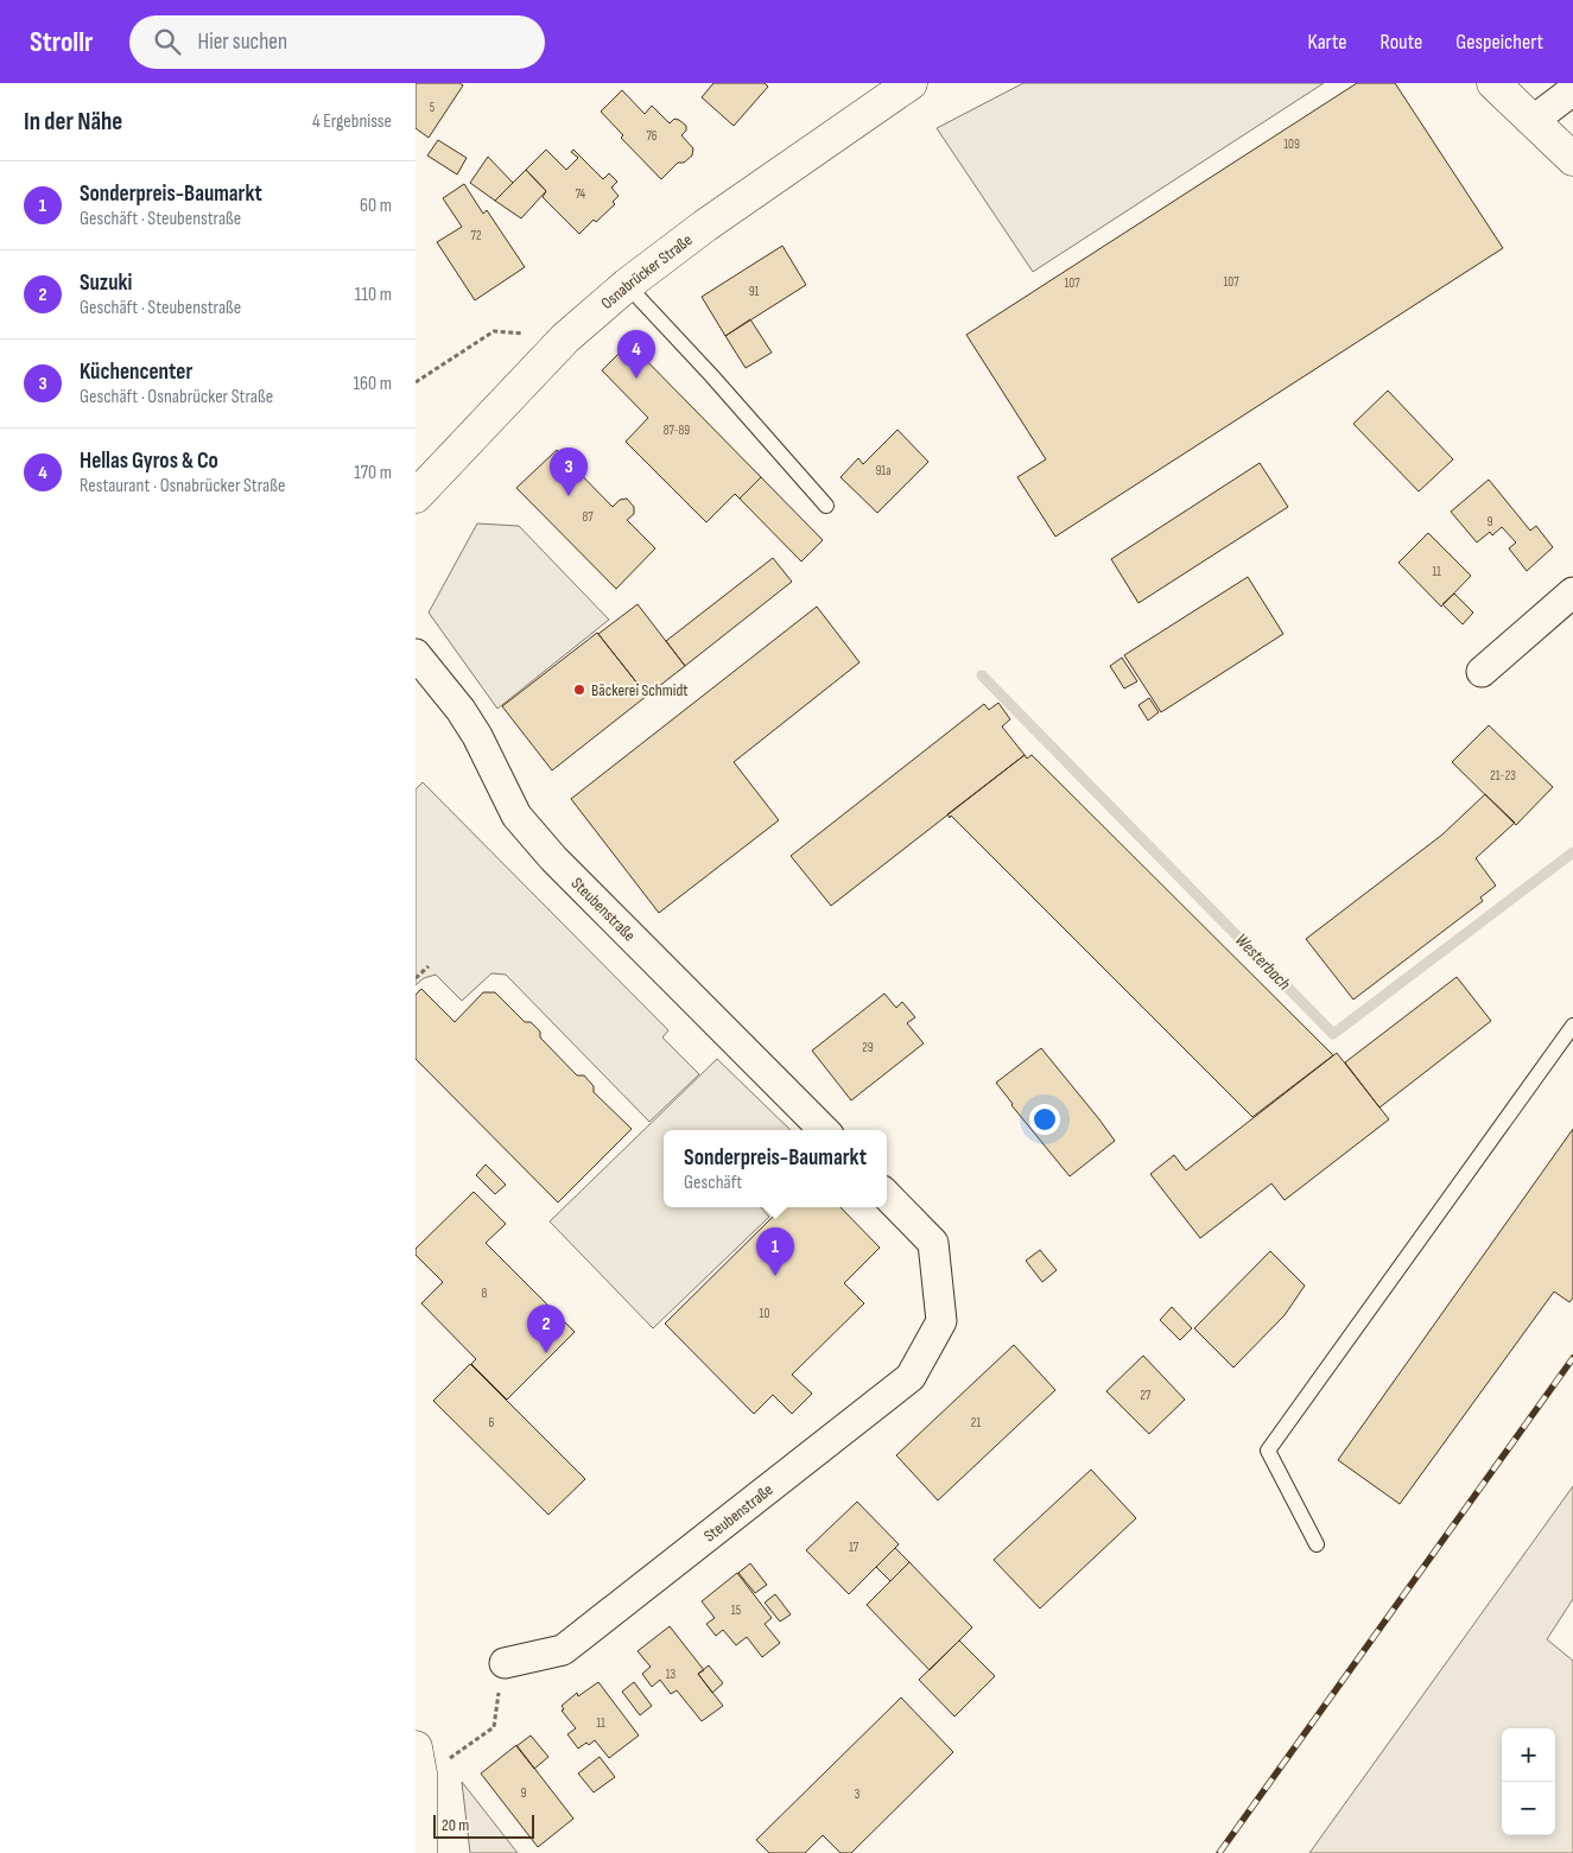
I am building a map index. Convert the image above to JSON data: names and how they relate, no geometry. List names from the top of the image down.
{
  "streets": {
    "main road": ["Osnabrücker Straße"],
    "street": ["Steubenstraße"]
  },
  "water": ["Westerbach"],
  "places": ["Bäckerei Schmidt"],
  "house_numbers": [
    "5",
    "76",
    "109",
    "74",
    "72",
    "107",
    "107",
    "91",
    "87-89",
    "91a",
    "87",
    "9",
    "11",
    "21-23",
    "29",
    "8",
    "10",
    "27",
    "6",
    "21",
    "17",
    "15",
    "13",
    "11",
    "9",
    "3"
  ],
  "scale_bar": "20 m",
  "page": {
    "header": "Strollr",
    "search": "Hier suchen",
    "nav": ["Karte", "Route", "Gespeichert"],
    "heading": ["In der Nähe", "4 Ergebnisse"],
    "list": [
      {
        "mark": "1",
        "name": "Sonderpreis-Baumarkt",
        "note": "Geschäft · Steubenstraße",
        "value": "60 m"
      },
      {
        "mark": "2",
        "name": "Suzuki",
        "note": "Geschäft · Steubenstraße",
        "value": "110 m"
      },
      {
        "mark": "3",
        "name": "Küchencenter",
        "note": "Geschäft · Osnabrücker Straße",
        "value": "160 m"
      },
      {
        "mark": "4",
        "name": "Hellas Gyros & Co",
        "note": "Restaurant · Osnabrücker Straße",
        "value": "170 m"
      }
    ],
    "pins": [
      "4",
      "3",
      "1",
      "2"
    ],
    "popup": ["Sonderpreis-Baumarkt", "Geschäft"],
    "map_buttons": ["+", "−"],
    "scale": "20 m"
  }
}
